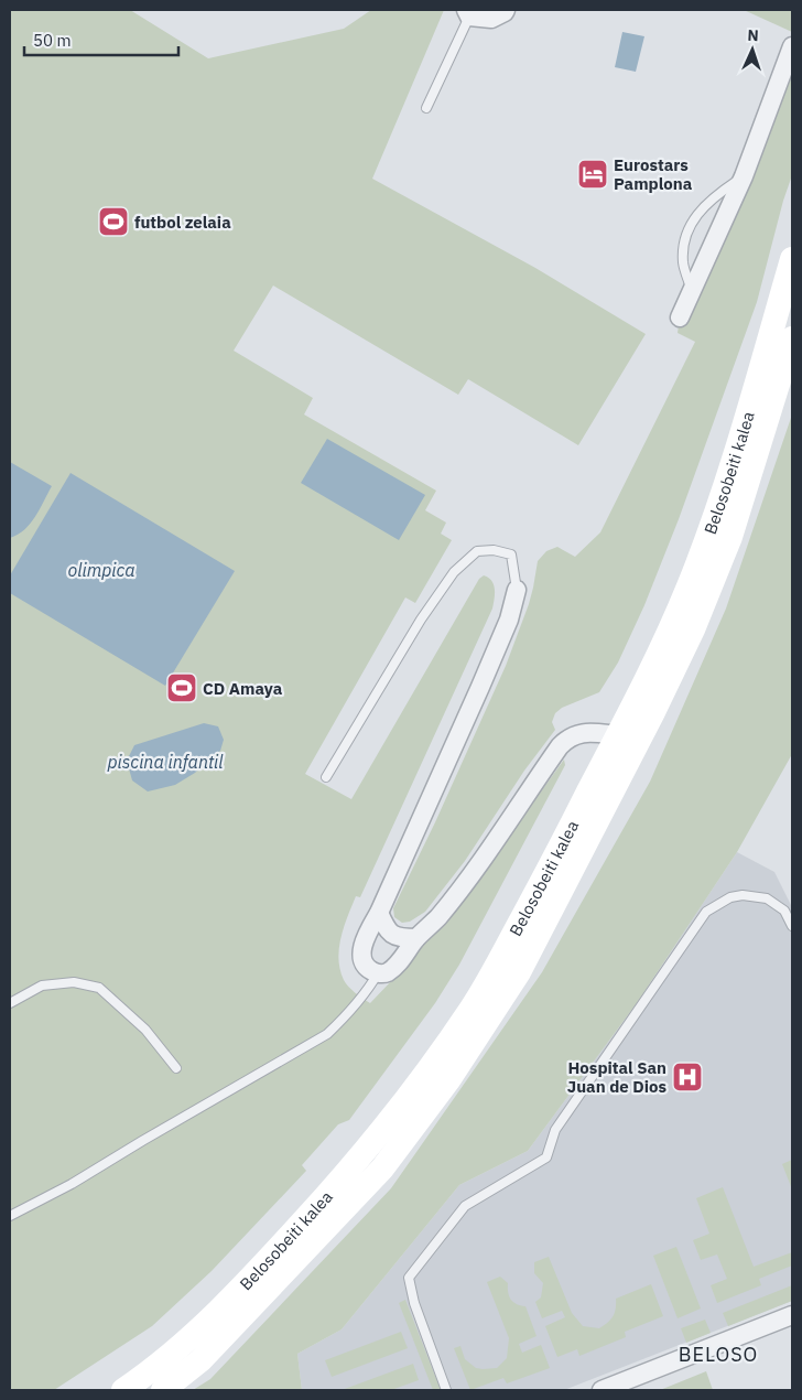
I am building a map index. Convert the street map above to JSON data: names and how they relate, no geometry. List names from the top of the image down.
{
  "streets": {
    "main road": ["Belosobeiti kalea"]
  },
  "districts": ["BELOSO"],
  "water": ["olimpica", "piscina infantil"],
  "places": {
    "hotel": ["Eurostars Pamplona"],
    "sports": ["futbol zelaia", "CD Amaya"],
    "hospital": ["Hospital San Juan de Dios"]
  },
  "scale_bar": "50 m",
  "north": "top"
}
